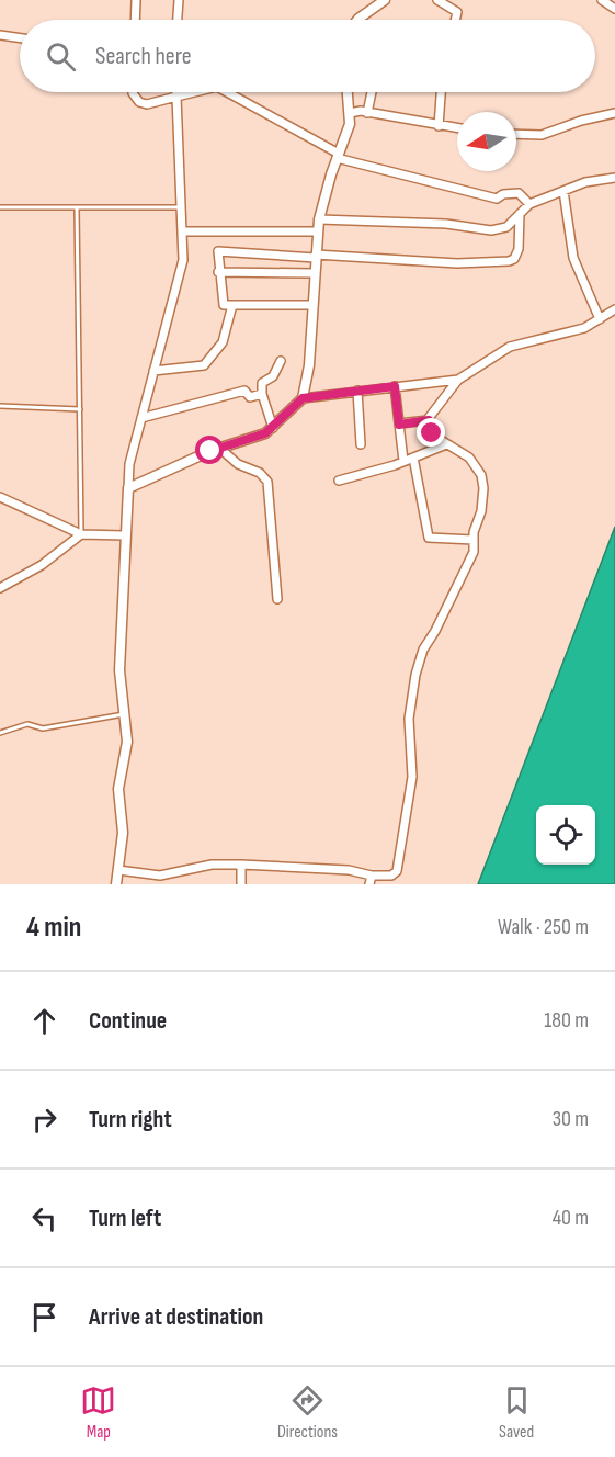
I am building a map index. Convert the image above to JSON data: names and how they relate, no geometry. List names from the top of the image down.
{
  "north": "left",
  "page": {
    "search": "Search here",
    "heading": ["4 min", "Walk · 250 m"],
    "list": [
      ["Continue", "180 m"],
      ["Turn right", "30 m"],
      ["Turn left", "40 m"],
      "Arrive at destination"
    ],
    "nav": ["Map", "Directions", "Saved"]
  }
}
